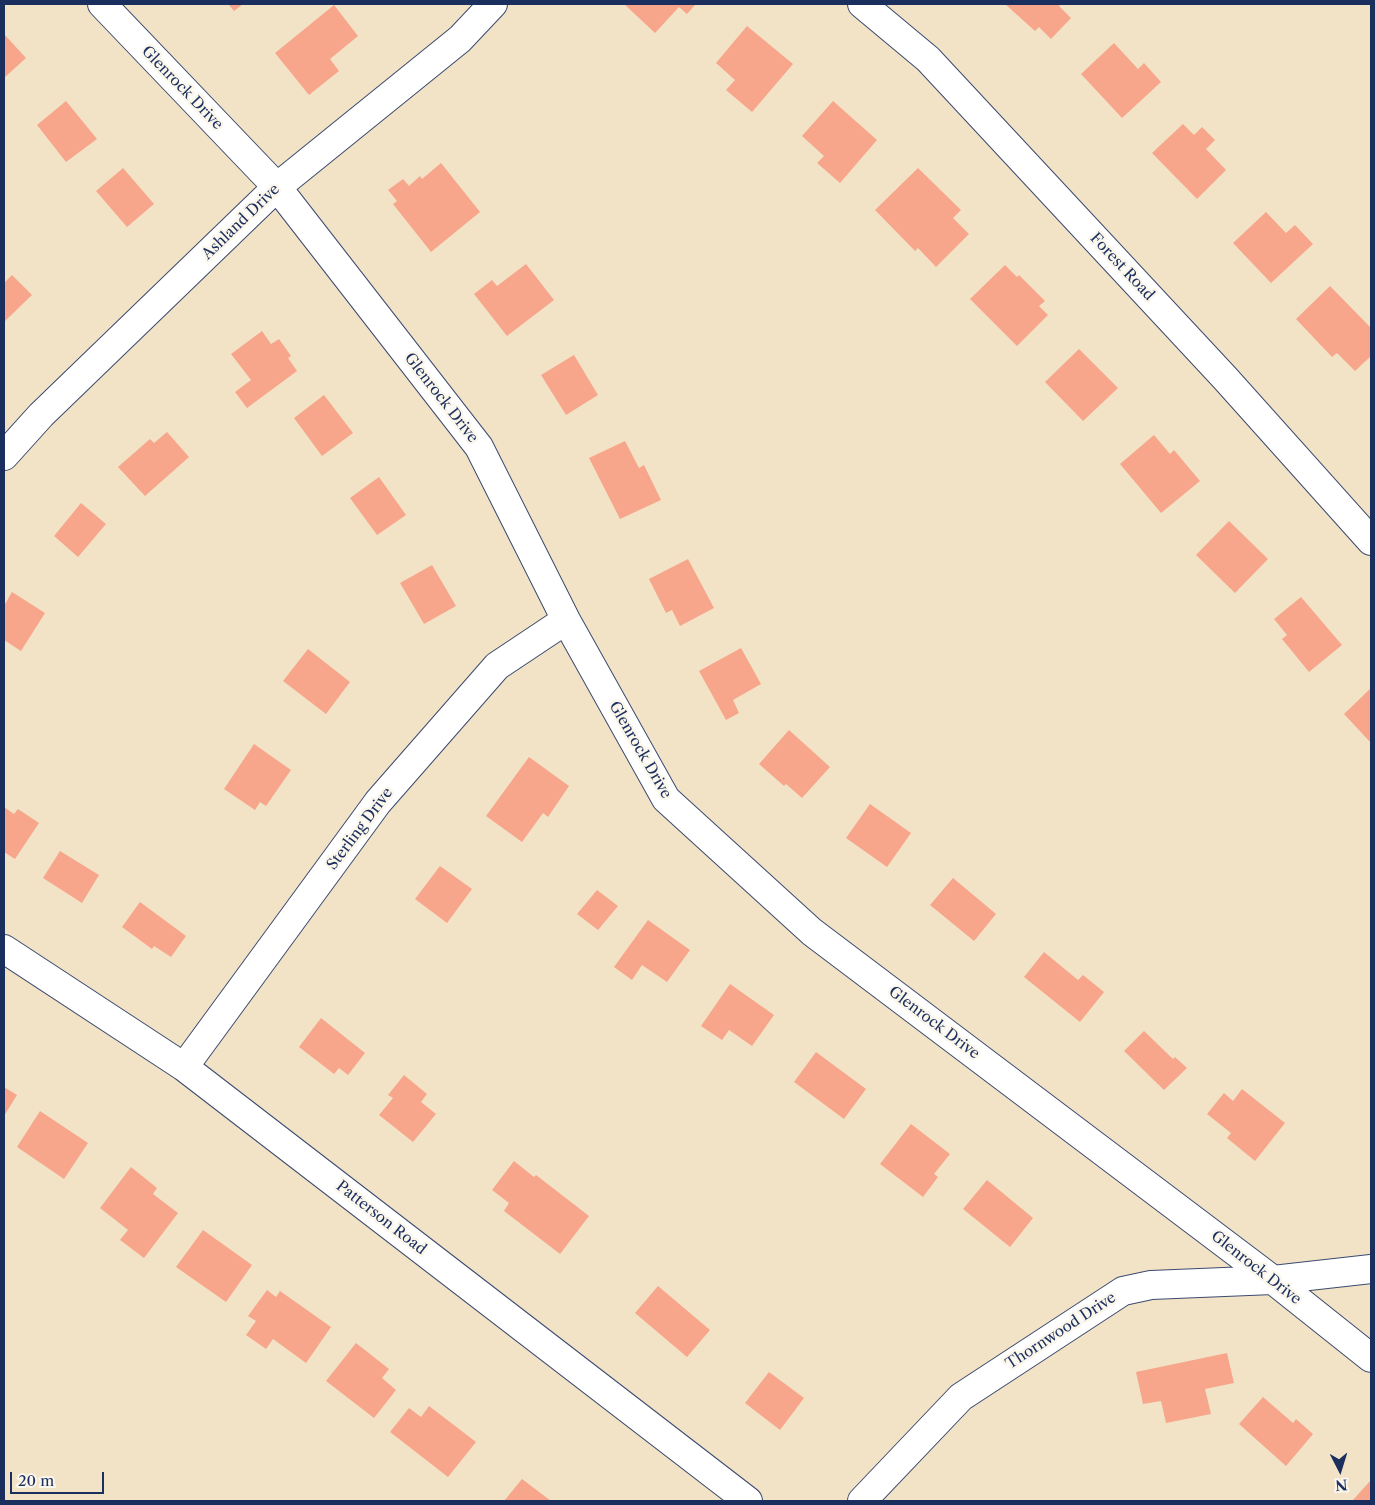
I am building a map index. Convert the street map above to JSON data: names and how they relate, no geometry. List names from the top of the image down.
{
  "streets": {
    "street": [
      "Glenrock Drive",
      "Ashland Drive",
      "Forest Road",
      "Sterling Drive",
      "Patterson Road",
      "Thornwood Drive"
    ]
  },
  "crossings": [
    ["Glenrock Drive", "Ashland Drive"],
    ["Glenrock Drive", "Sterling Drive"],
    ["Glenrock Drive", "Thornwood Drive"],
    ["Sterling Drive", "Patterson Road"]
  ],
  "scale_bar": "20 m",
  "north": "bottom"
}
